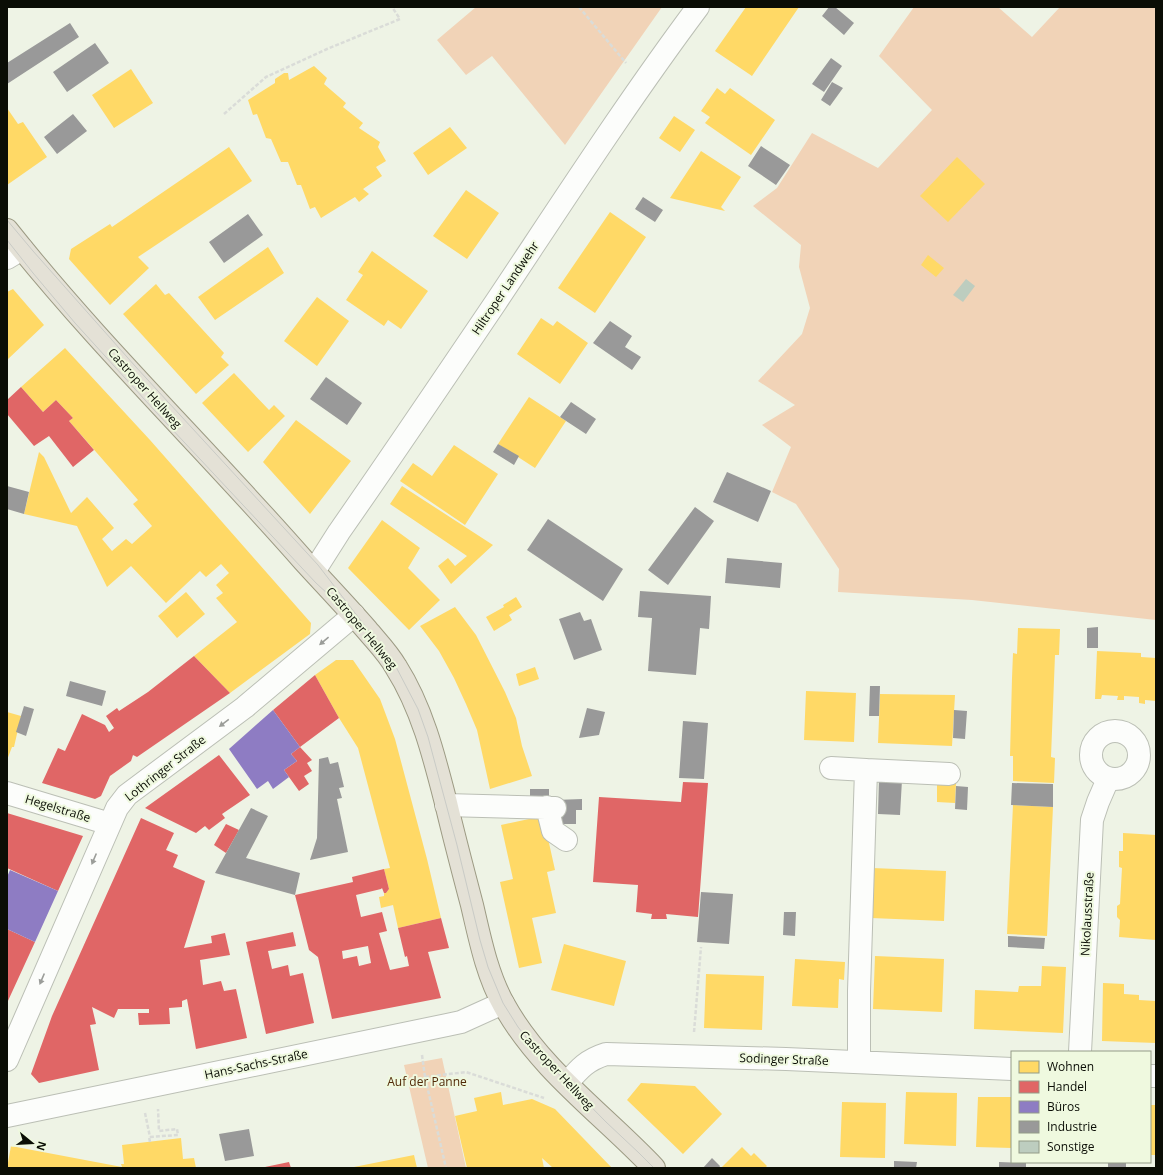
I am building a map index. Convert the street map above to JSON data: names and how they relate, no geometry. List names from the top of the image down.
{
  "streets": {
    "main road": ["Castroper Hellweg"],
    "street": [
      "Hiltroper Landwehr",
      "Lothringer Straße",
      "Hegelstraße",
      "Nikolausstraße",
      "Sodinger Straße",
      "Hans-Sachs-Straße"
    ]
  },
  "crossings": [
    ["Hiltroper Landwehr", "Castroper Hellweg"],
    ["Castroper Hellweg", "Lothringer Straße"],
    ["Castroper Hellweg", "Sodinger Straße"],
    ["Castroper Hellweg", "Hans-Sachs-Straße"],
    ["Lothringer Straße", "Hegelstraße"]
  ],
  "one_way": ["Lothringer Straße"],
  "parks": ["Auf der Panne"],
  "legend": [
    "Wohnen",
    "Handel",
    "Büros",
    "Industrie",
    "Sonstige"
  ],
  "north": "right"
}
